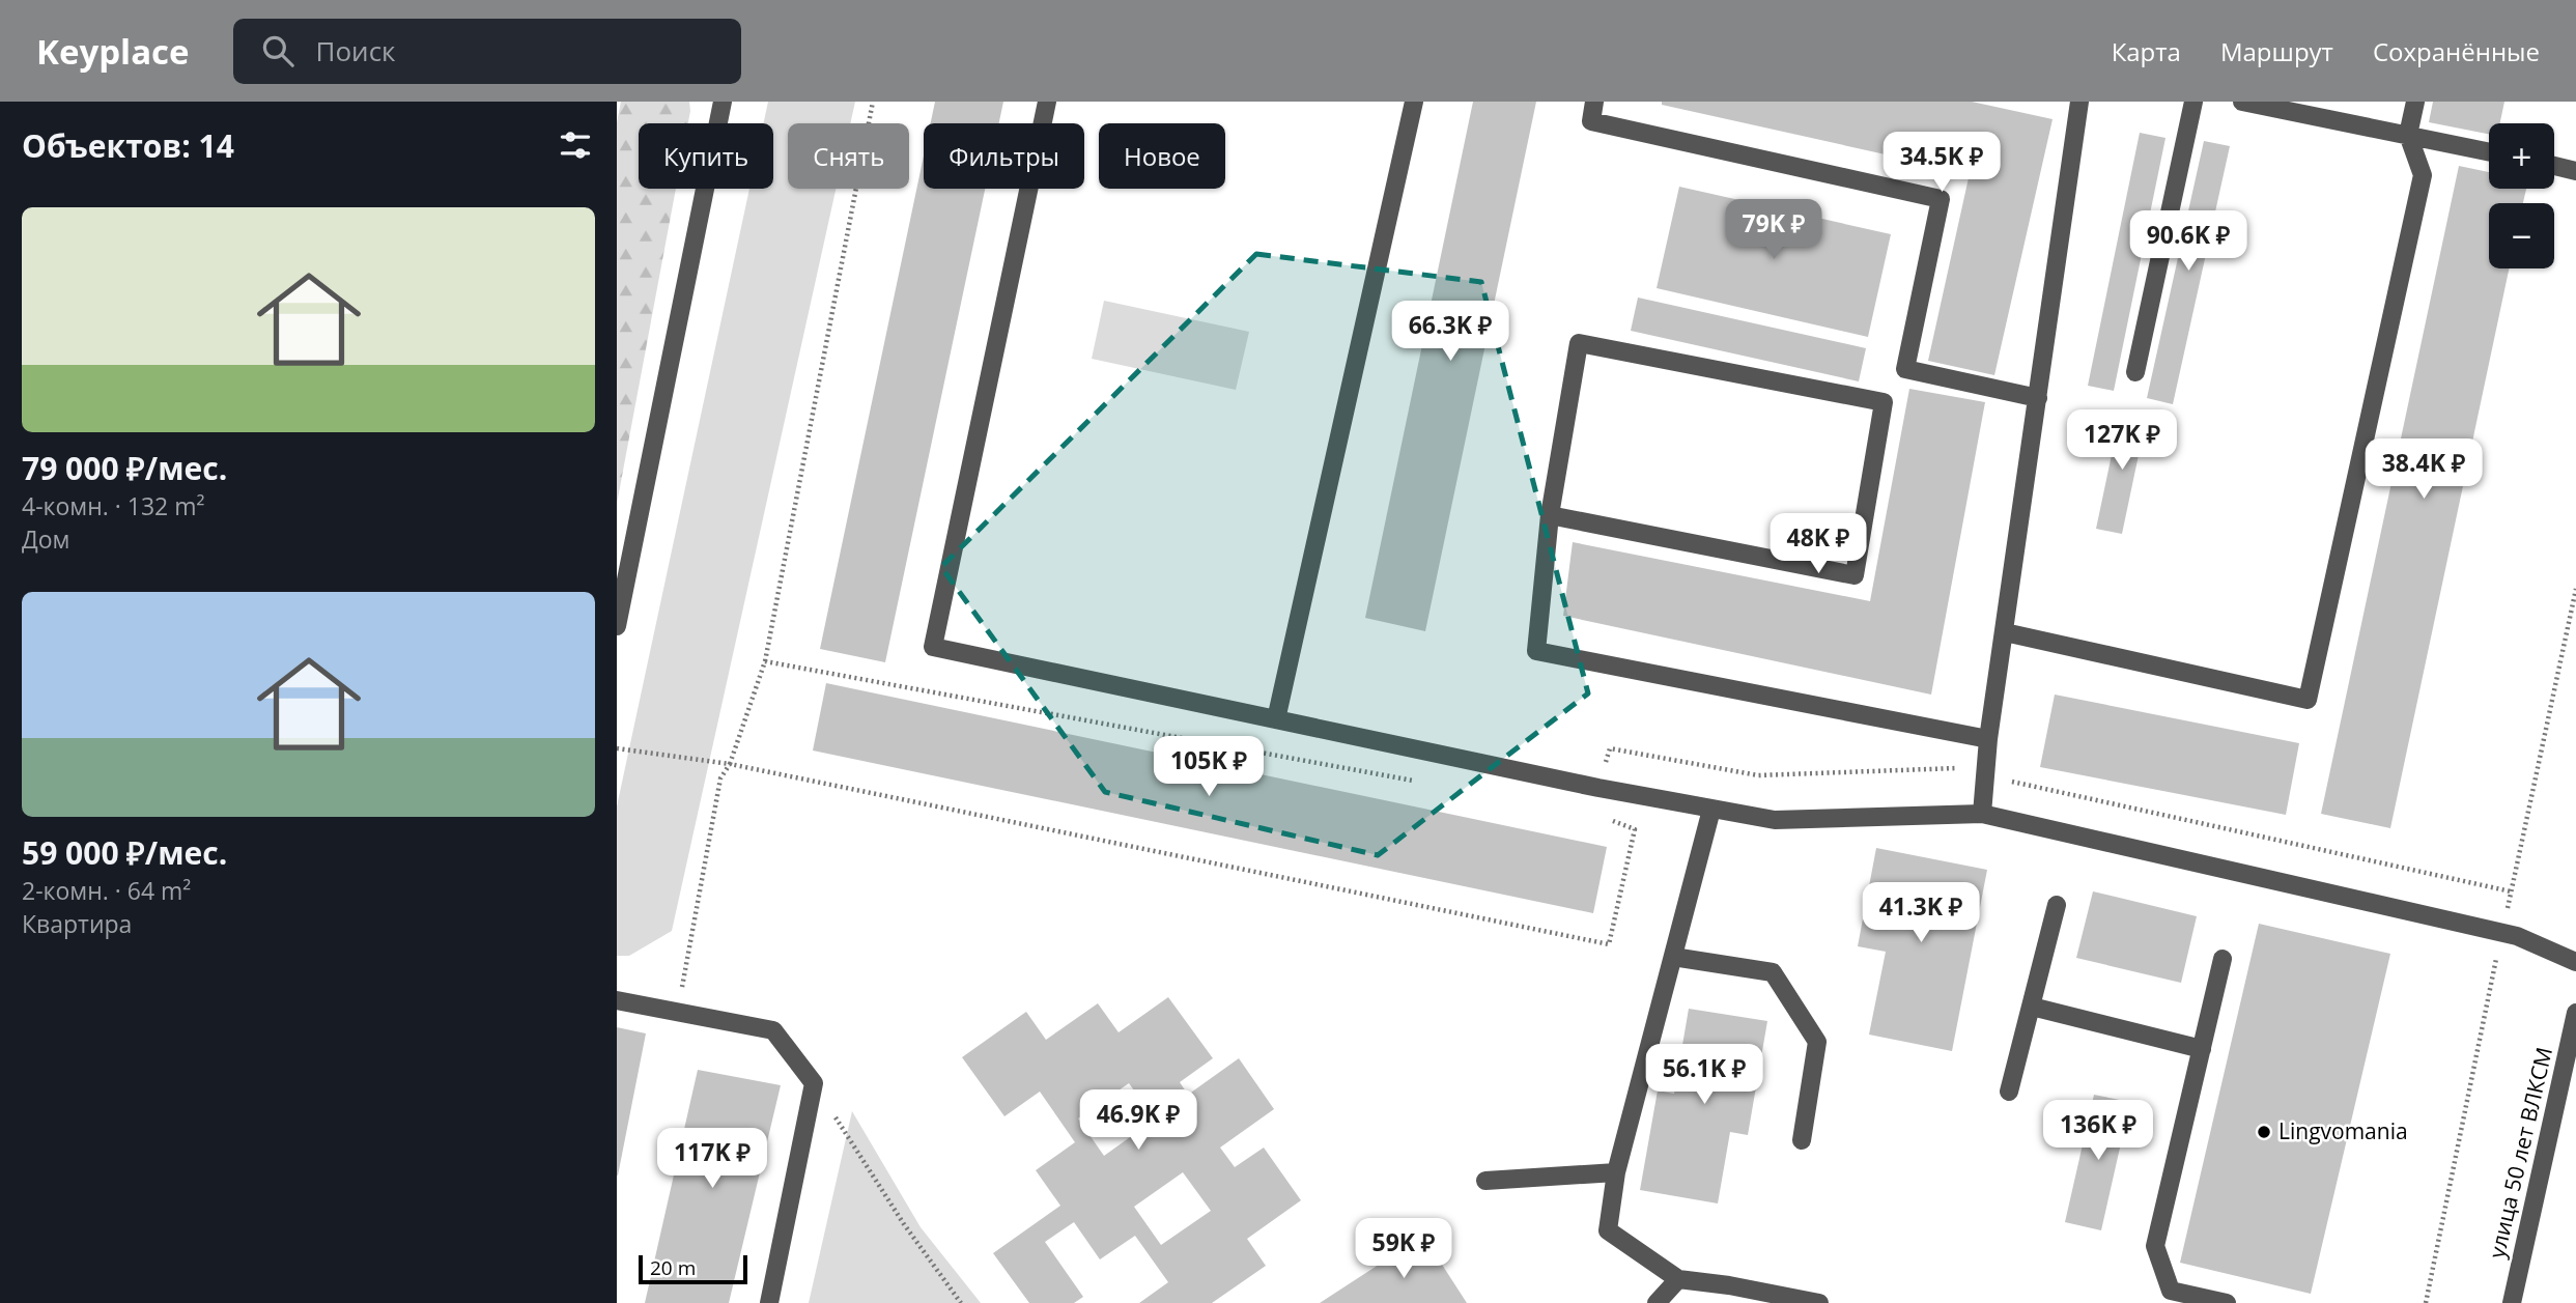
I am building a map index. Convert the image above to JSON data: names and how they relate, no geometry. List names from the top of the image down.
{
  "streets": {
    "street": ["улица 50 лет ВЛКСМ"]
  },
  "places": ["Lingvomania"],
  "scale_bar": "20 m",
  "page": {
    "header": "Keyplace",
    "search": "Поиск",
    "nav": ["Карта", "Маршрут", "Сохранённые"],
    "heading": "Объектов: 14",
    "map_buttons": ["+", "−"],
    "chip": [
      "Купить",
      "Снять",
      "Фильтры",
      "Новое"
    ],
    "price": [
      "34.5K ₽",
      "79K ₽",
      "90.6K ₽",
      "66.3K ₽",
      "127K ₽",
      "38.4K ₽",
      "48K ₽",
      "105K ₽",
      "41.3K ₽",
      "56.1K ₽",
      "46.9K ₽",
      "136K ₽",
      "117K ₽",
      "59K ₽"
    ],
    "list": [
      {
        "name": "79 000 ₽/мес.",
        "note": "4-комн. · 132 m² · Дом"
      },
      {
        "name": "59 000 ₽/мес.",
        "note": "2-комн. · 64 m² · Квартира"
      }
    ],
    "scale": "20 m"
  }
}
